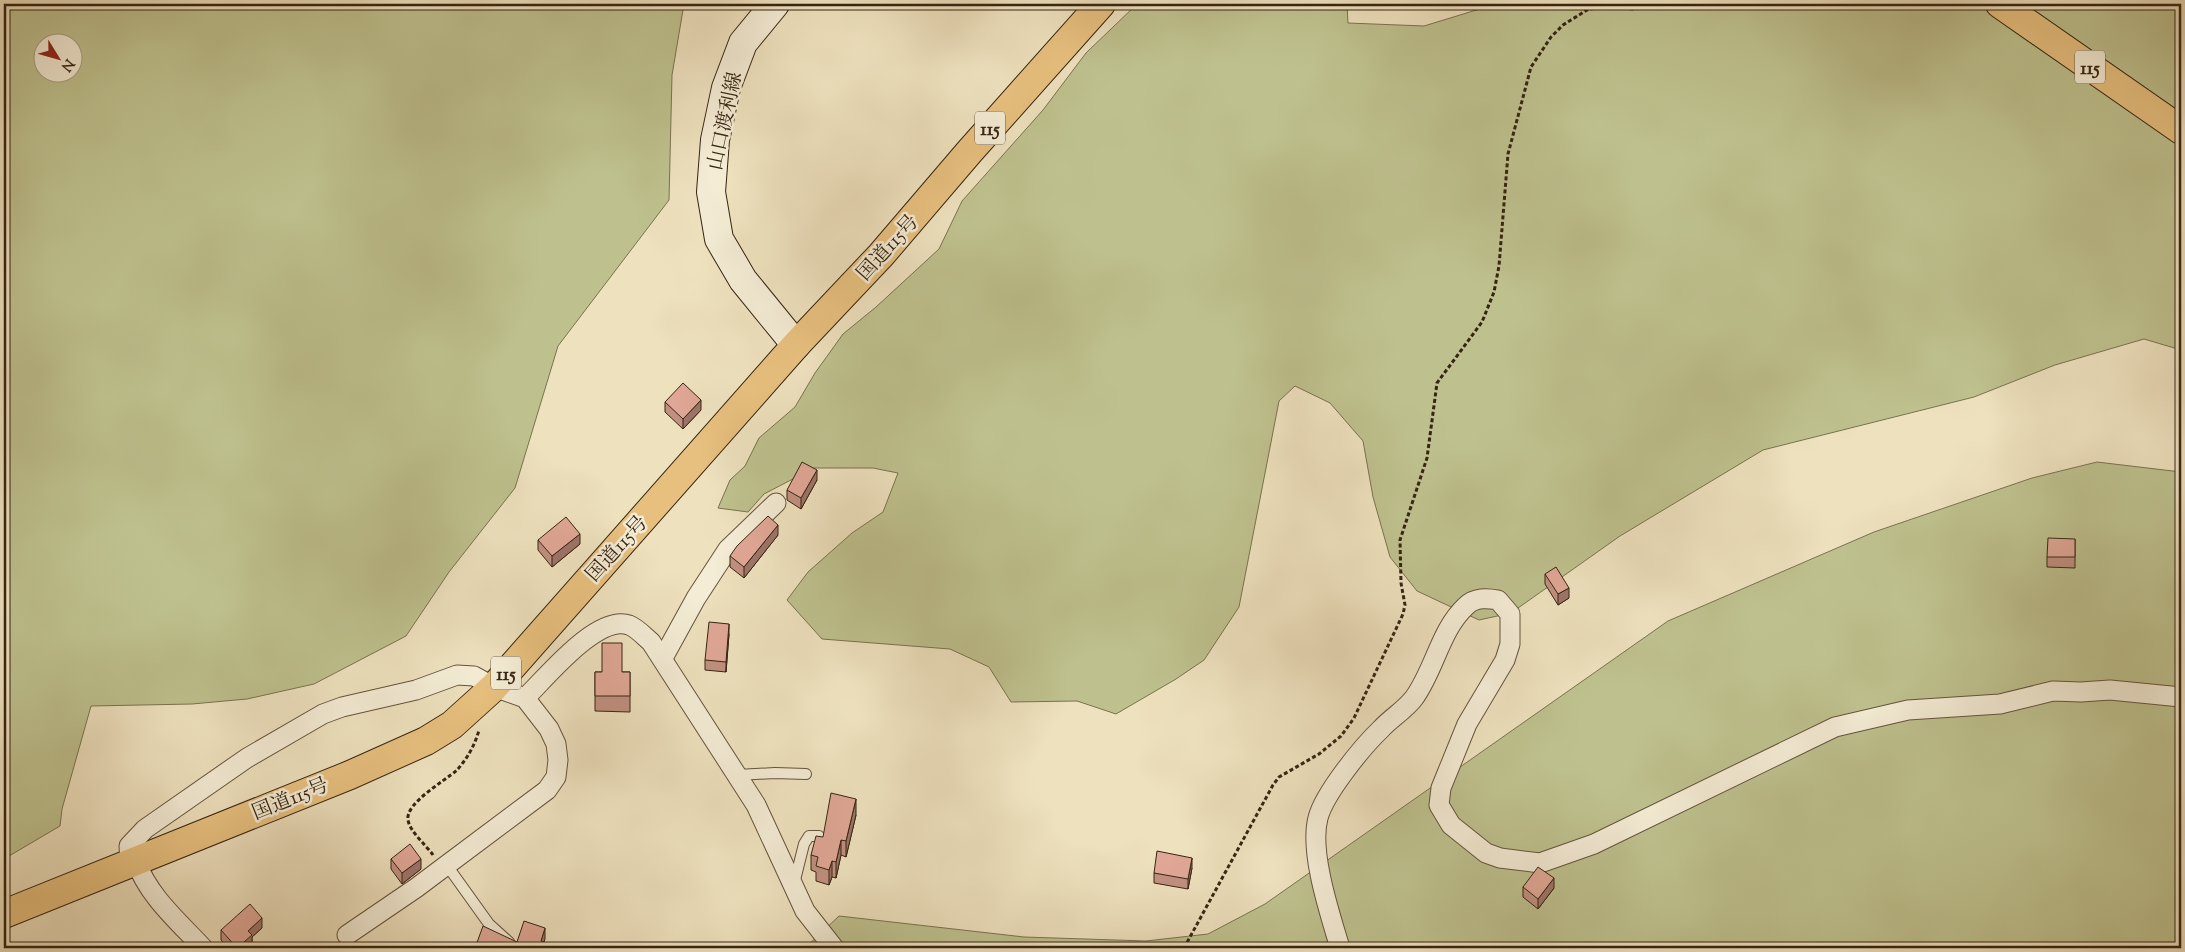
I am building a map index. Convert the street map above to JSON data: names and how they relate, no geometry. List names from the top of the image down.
{
  "streets": {
    "highway": ["115", "国道115号"],
    "main road": ["山口渡利線"]
  },
  "crossings": [
    ["山口渡利線", "国道115号"]
  ],
  "north": "bottom right"
}
